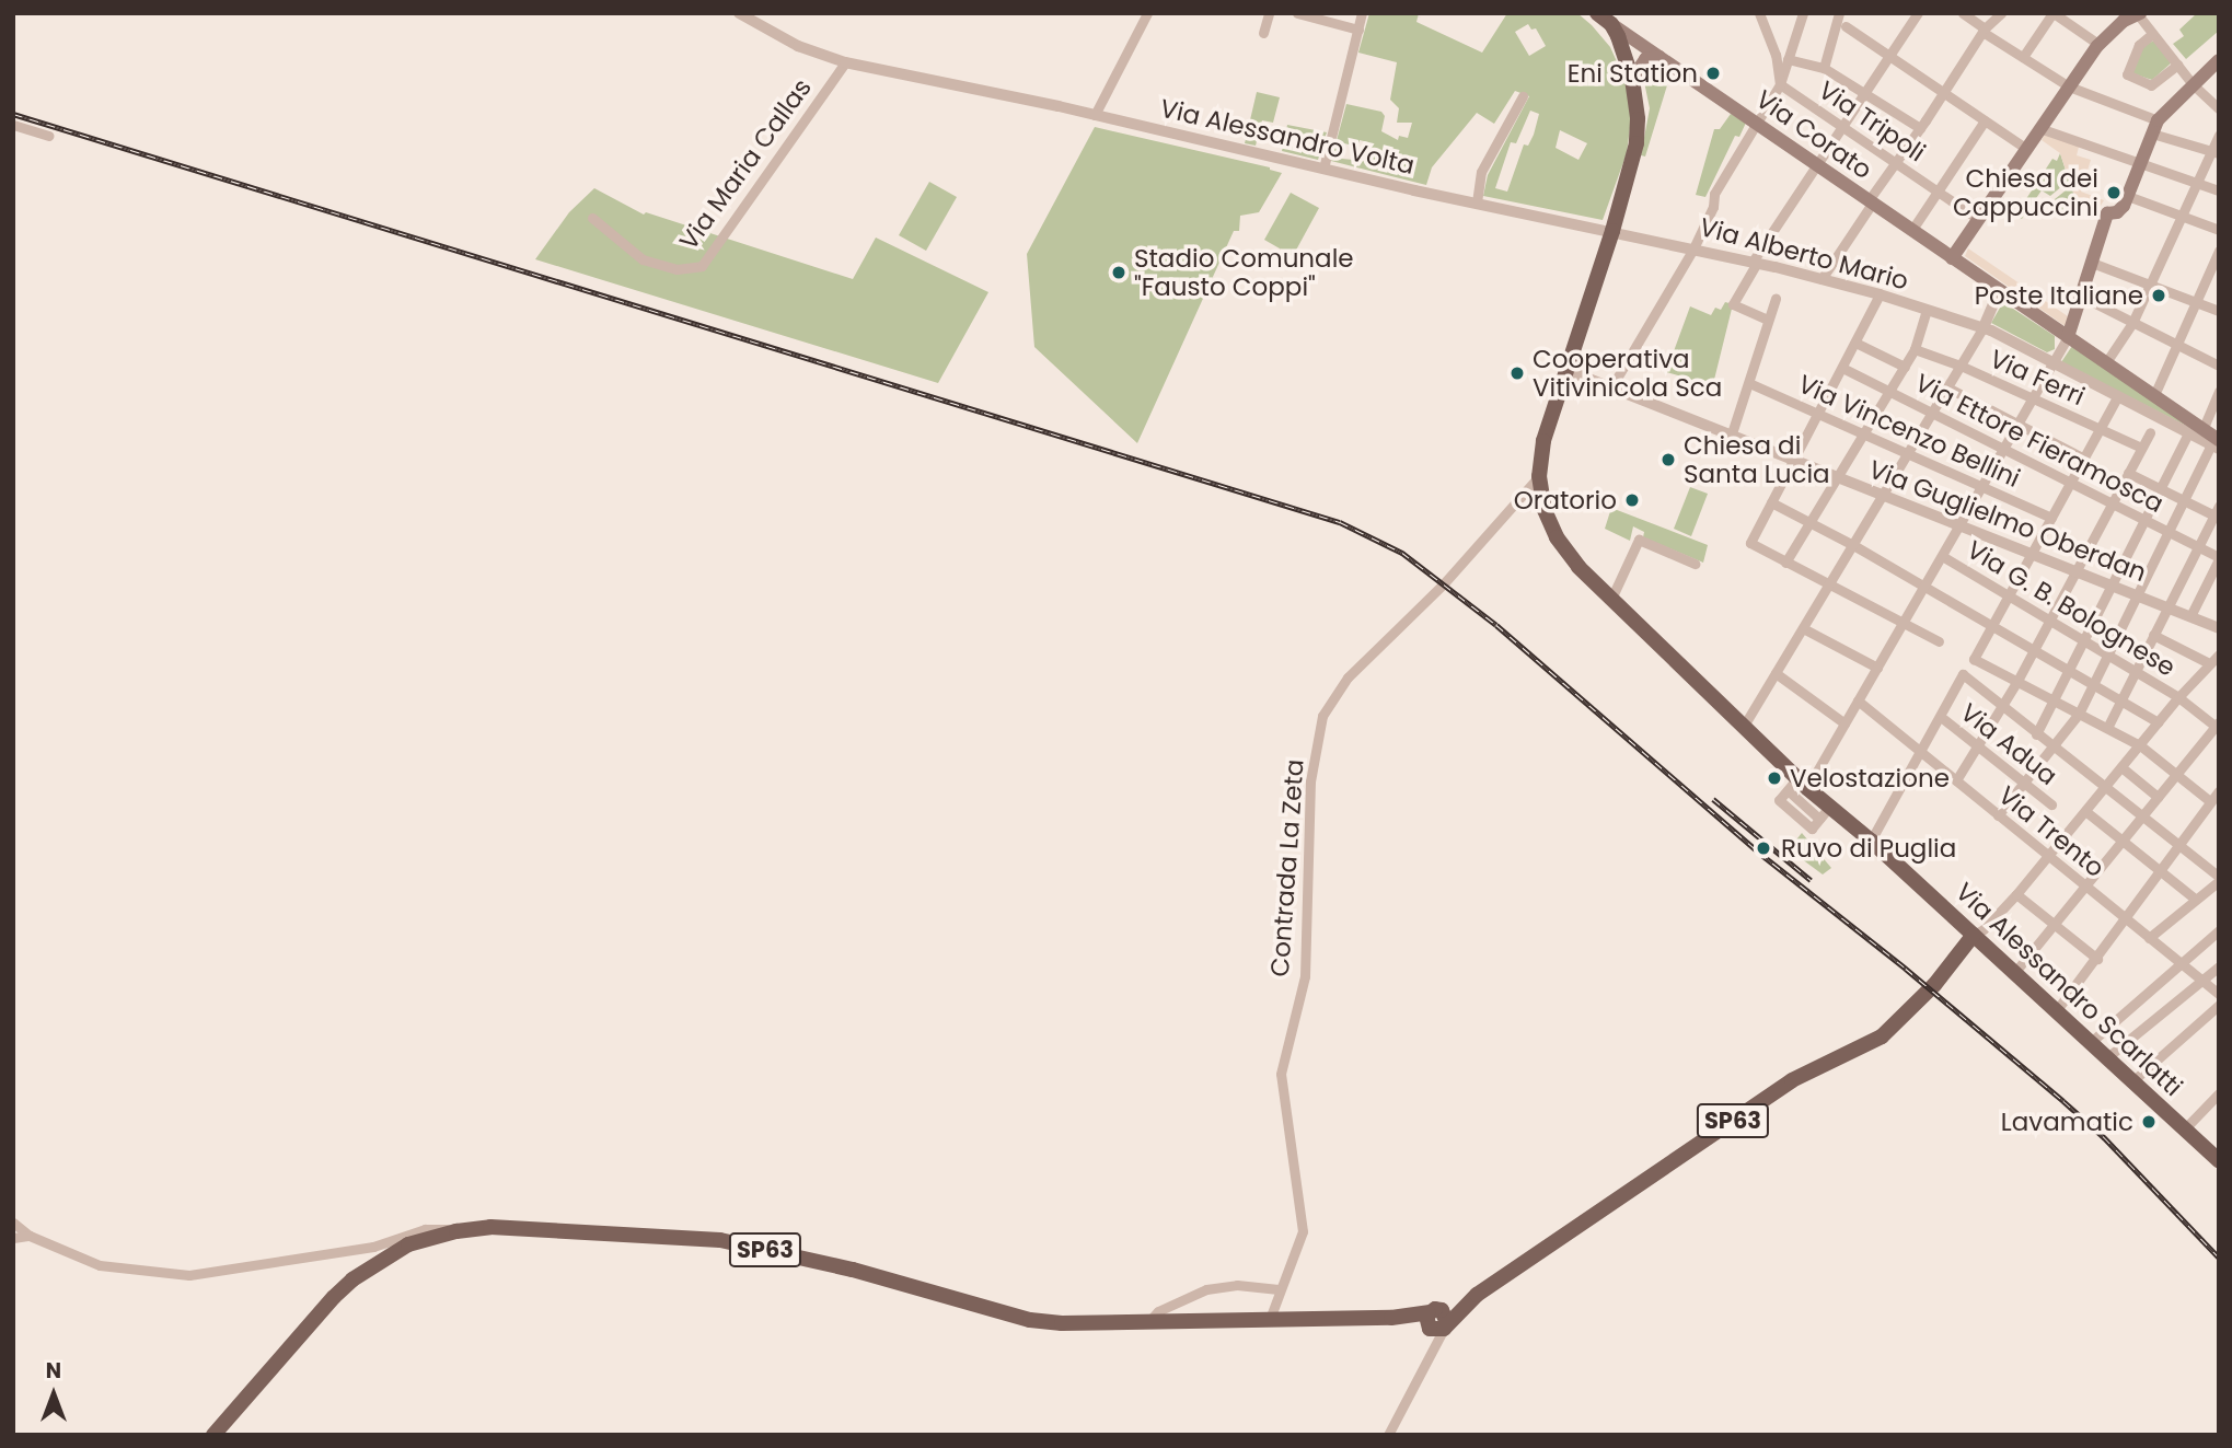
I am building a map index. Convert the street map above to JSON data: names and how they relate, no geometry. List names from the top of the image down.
{
  "streets": {
    "main road": ["Via Corato", "Via Alessandro Scarlatti", "SP63"],
    "street": [
      "Via Tripoli",
      "Via Alessandro Volta",
      "Via Maria Callas",
      "Via Alberto Mario",
      "Via Ferri",
      "Via Vincenzo Bellini",
      "Via Ettore Fieramosca",
      "Via Guglielmo Oberdan",
      "Via G. B. Bolognese",
      "Via Adua",
      "Via Trento",
      "Contrada La Zeta"
    ]
  },
  "crossings": [
    ["Via Corato", "Via Alberto Mario"],
    ["Via Corato", "Via Alessandro Scarlatti"],
    ["Via Alessandro Volta", "Via Maria Callas"],
    ["Via Alessandro Volta", "Via Alberto Mario"],
    ["Via Alessandro Volta", "Via Alessandro Scarlatti"],
    ["Via Alberto Mario", "Via Alessandro Scarlatti"],
    ["Via Guglielmo Oberdan", "Via Alessandro Scarlatti"],
    ["Contrada La Zeta", "Via Alessandro Scarlatti"],
    ["Contrada La Zeta", "SP63"],
    ["Via Alessandro Scarlatti", "SP63"]
  ],
  "places": [
    "Eni Station",
    "Chiesa dei Cappuccini",
    "Stadio Comunale \"Fausto Coppi\"",
    "Poste Italiane",
    "Cooperativa Vitivinicola Sca",
    "Chiesa di Santa Lucia",
    "Oratorio",
    "Velostazione",
    "Ruvo di Puglia",
    "Lavamatic"
  ],
  "north": "top"
}
